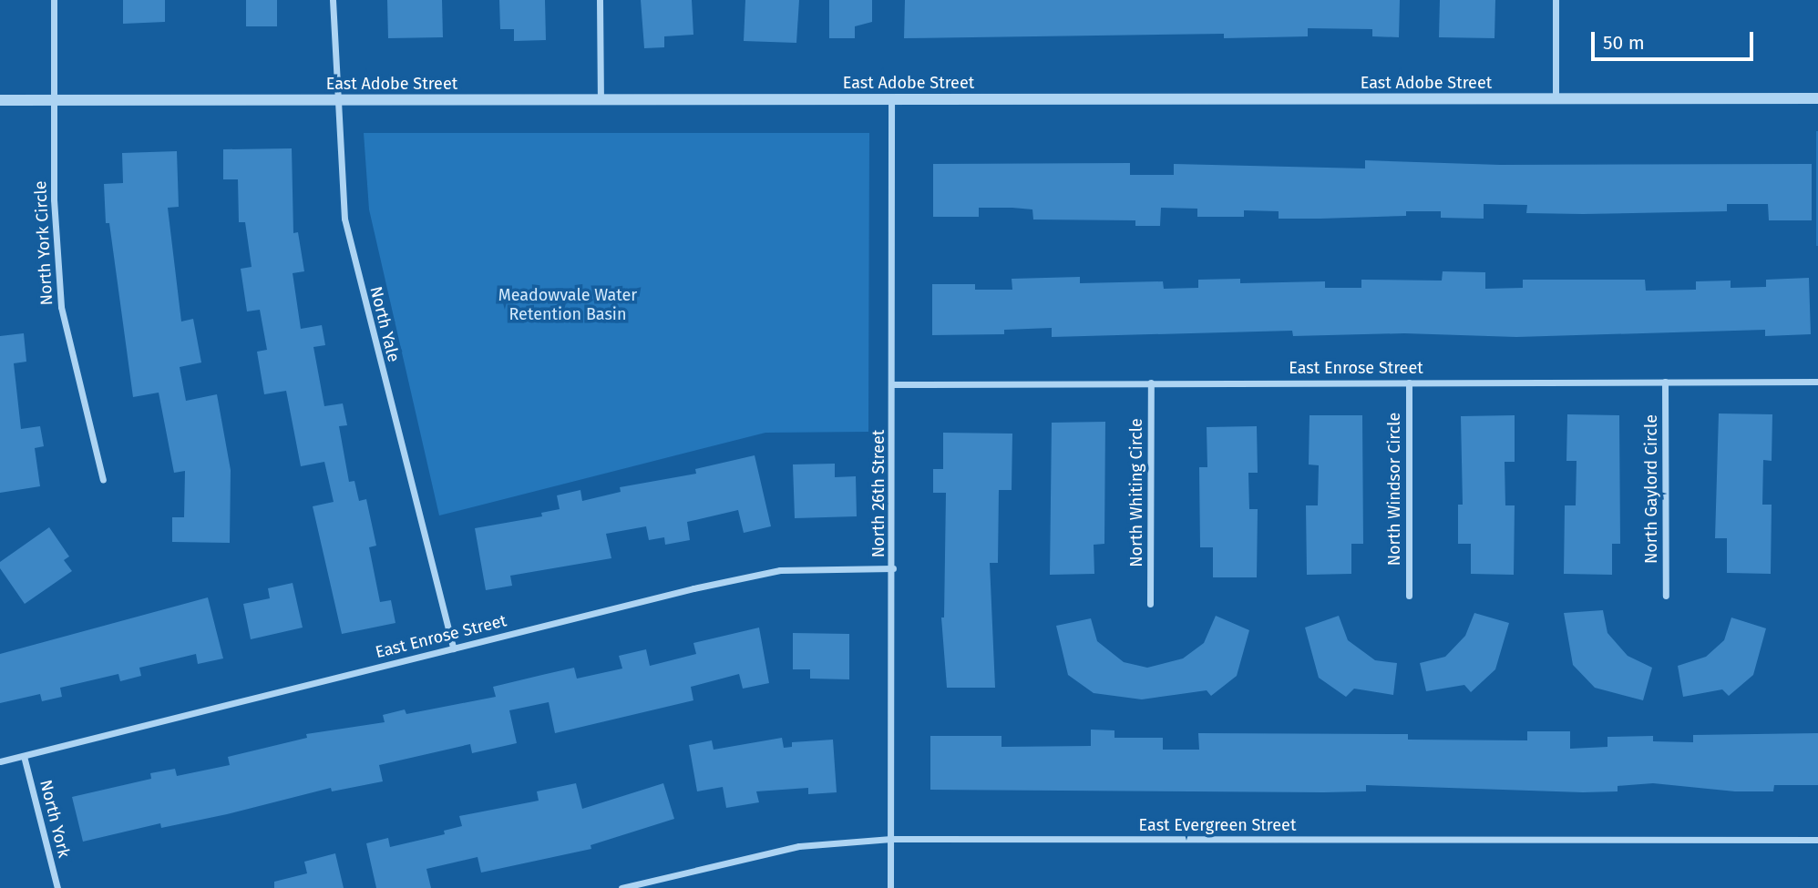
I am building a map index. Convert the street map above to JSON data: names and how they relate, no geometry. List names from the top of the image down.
{
  "streets": {
    "street": [
      "East Adobe Street",
      "North York Circle",
      "North Yale",
      "East Enrose Street",
      "North Windsor Circle",
      "North Gaylord Circle",
      "North Whiting Circle",
      "North 26th Street",
      "North York",
      "East Evergreen Street"
    ]
  },
  "crossings": [
    ["East Adobe Street", "North York Circle"],
    ["East Adobe Street", "North Yale"],
    ["East Adobe Street", "North 26th Street"],
    ["North Yale", "East Enrose Street"],
    ["East Enrose Street", "North Windsor Circle"],
    ["East Enrose Street", "North Gaylord Circle"],
    ["East Enrose Street", "North Whiting Circle"],
    ["East Enrose Street", "North 26th Street"],
    ["East Enrose Street", "North York"],
    ["North 26th Street", "East Evergreen Street"]
  ],
  "parks": ["Meadowvale Water Retention Basin"],
  "scale_bar": "50 m"
}
